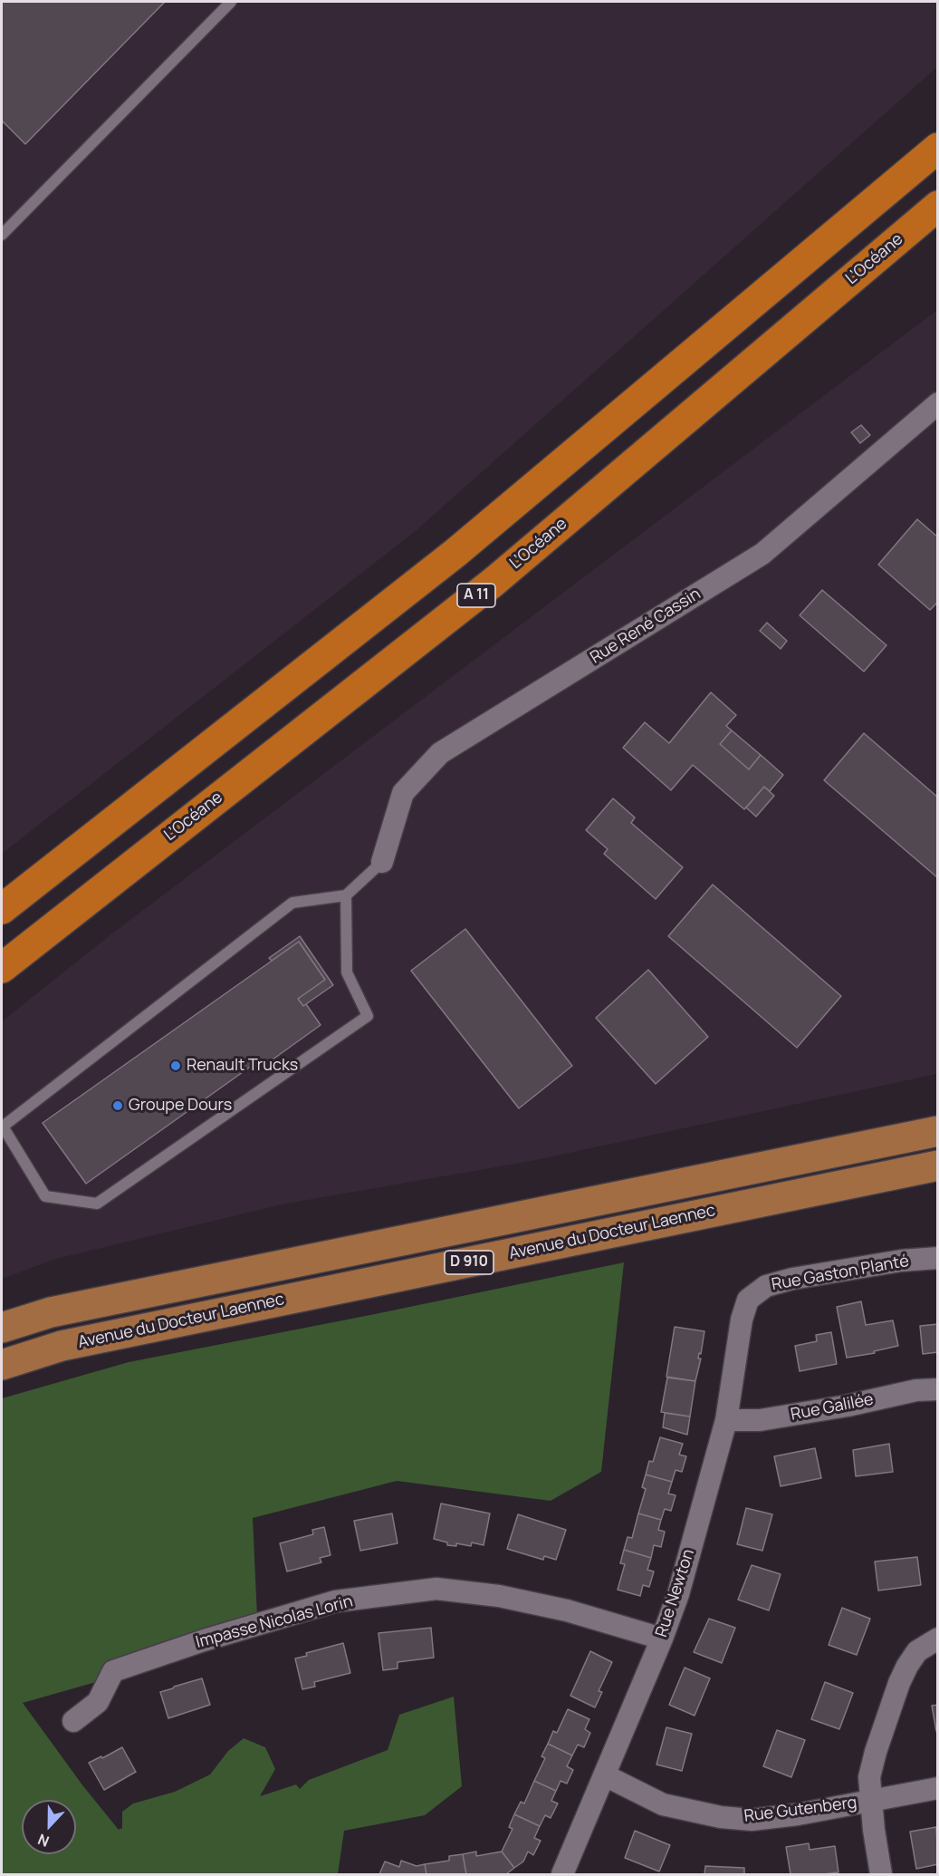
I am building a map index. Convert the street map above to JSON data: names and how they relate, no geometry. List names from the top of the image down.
{
  "streets": {
    "highway": ["L’Océane", "A 11"],
    "main road": ["Avenue du Docteur Laennec", "D 910"],
    "street": [
      "Rue René Cassin",
      "Rue Gaston Planté",
      "Rue Galilée",
      "Rue Newton",
      "Impasse Nicolas Lorin",
      "Rue Gutenberg"
    ]
  },
  "crossings": [
    ["Rue Gaston Planté", "Rue Newton"],
    ["Rue Galilée", "Rue Newton"],
    ["Rue Newton", "Impasse Nicolas Lorin"],
    ["Rue Newton", "Rue Gutenberg"]
  ],
  "places": ["Renault Trucks", "Groupe Dours"],
  "north": "bottom"
}
